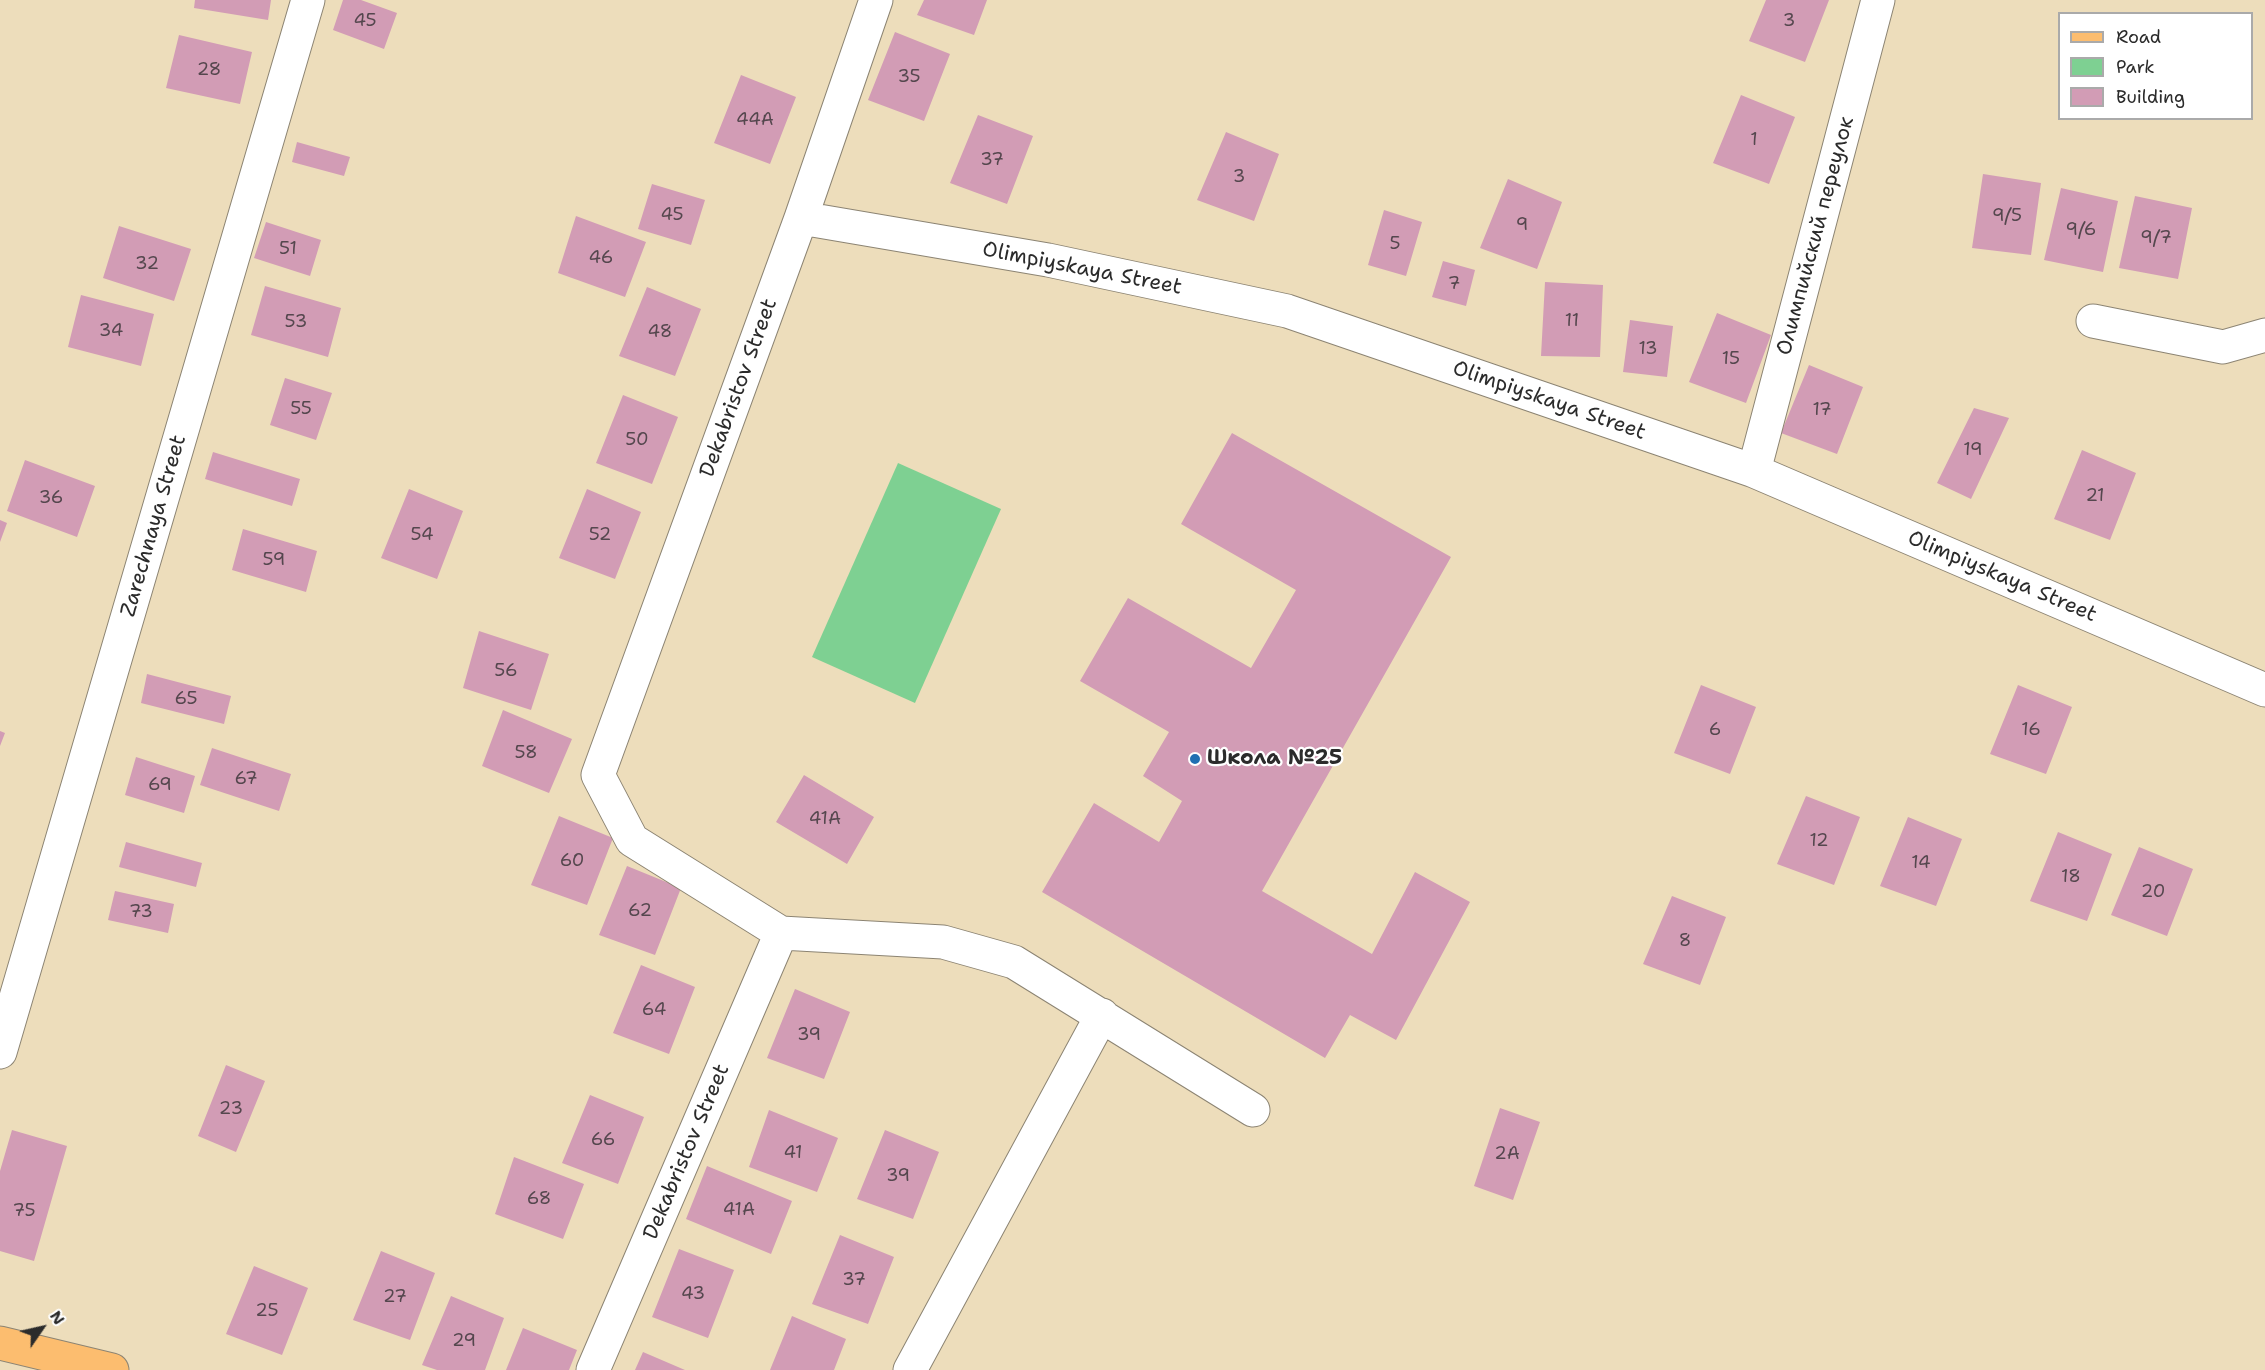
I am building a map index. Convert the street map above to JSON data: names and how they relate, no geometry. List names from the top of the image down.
{
  "streets": {
    "street": [
      "Олимпийский переулок",
      "Olimpiyskaya Street",
      "Dekabristov Street",
      "Zarechnaya Street"
    ]
  },
  "crossings": [
    ["Олимпийский переулок", "Olimpiyskaya Street"],
    ["Olimpiyskaya Street", "Dekabristov Street"]
  ],
  "places": ["Школа №25"],
  "house_numbers": [
    "45",
    "3",
    "28",
    "35",
    "44А",
    "1",
    "37",
    "3",
    "45",
    "9/5",
    "9",
    "9/6",
    "9/7",
    "5",
    "51",
    "46",
    "32",
    "7",
    "11",
    "53",
    "34",
    "48",
    "13",
    "15",
    "55",
    "17",
    "50",
    "19",
    "21",
    "36",
    "54",
    "52",
    "59",
    "56",
    "65",
    "6",
    "16",
    "58",
    "67",
    "69",
    "41А",
    "12",
    "60",
    "14",
    "18",
    "20",
    "62",
    "73",
    "8",
    "64",
    "39",
    "23",
    "66",
    "41",
    "2А",
    "39",
    "68",
    "41А",
    "75",
    "37",
    "43",
    "27",
    "25",
    "29"
  ],
  "legend": ["Road", "Park", "Building"],
  "north": "top right"
}
